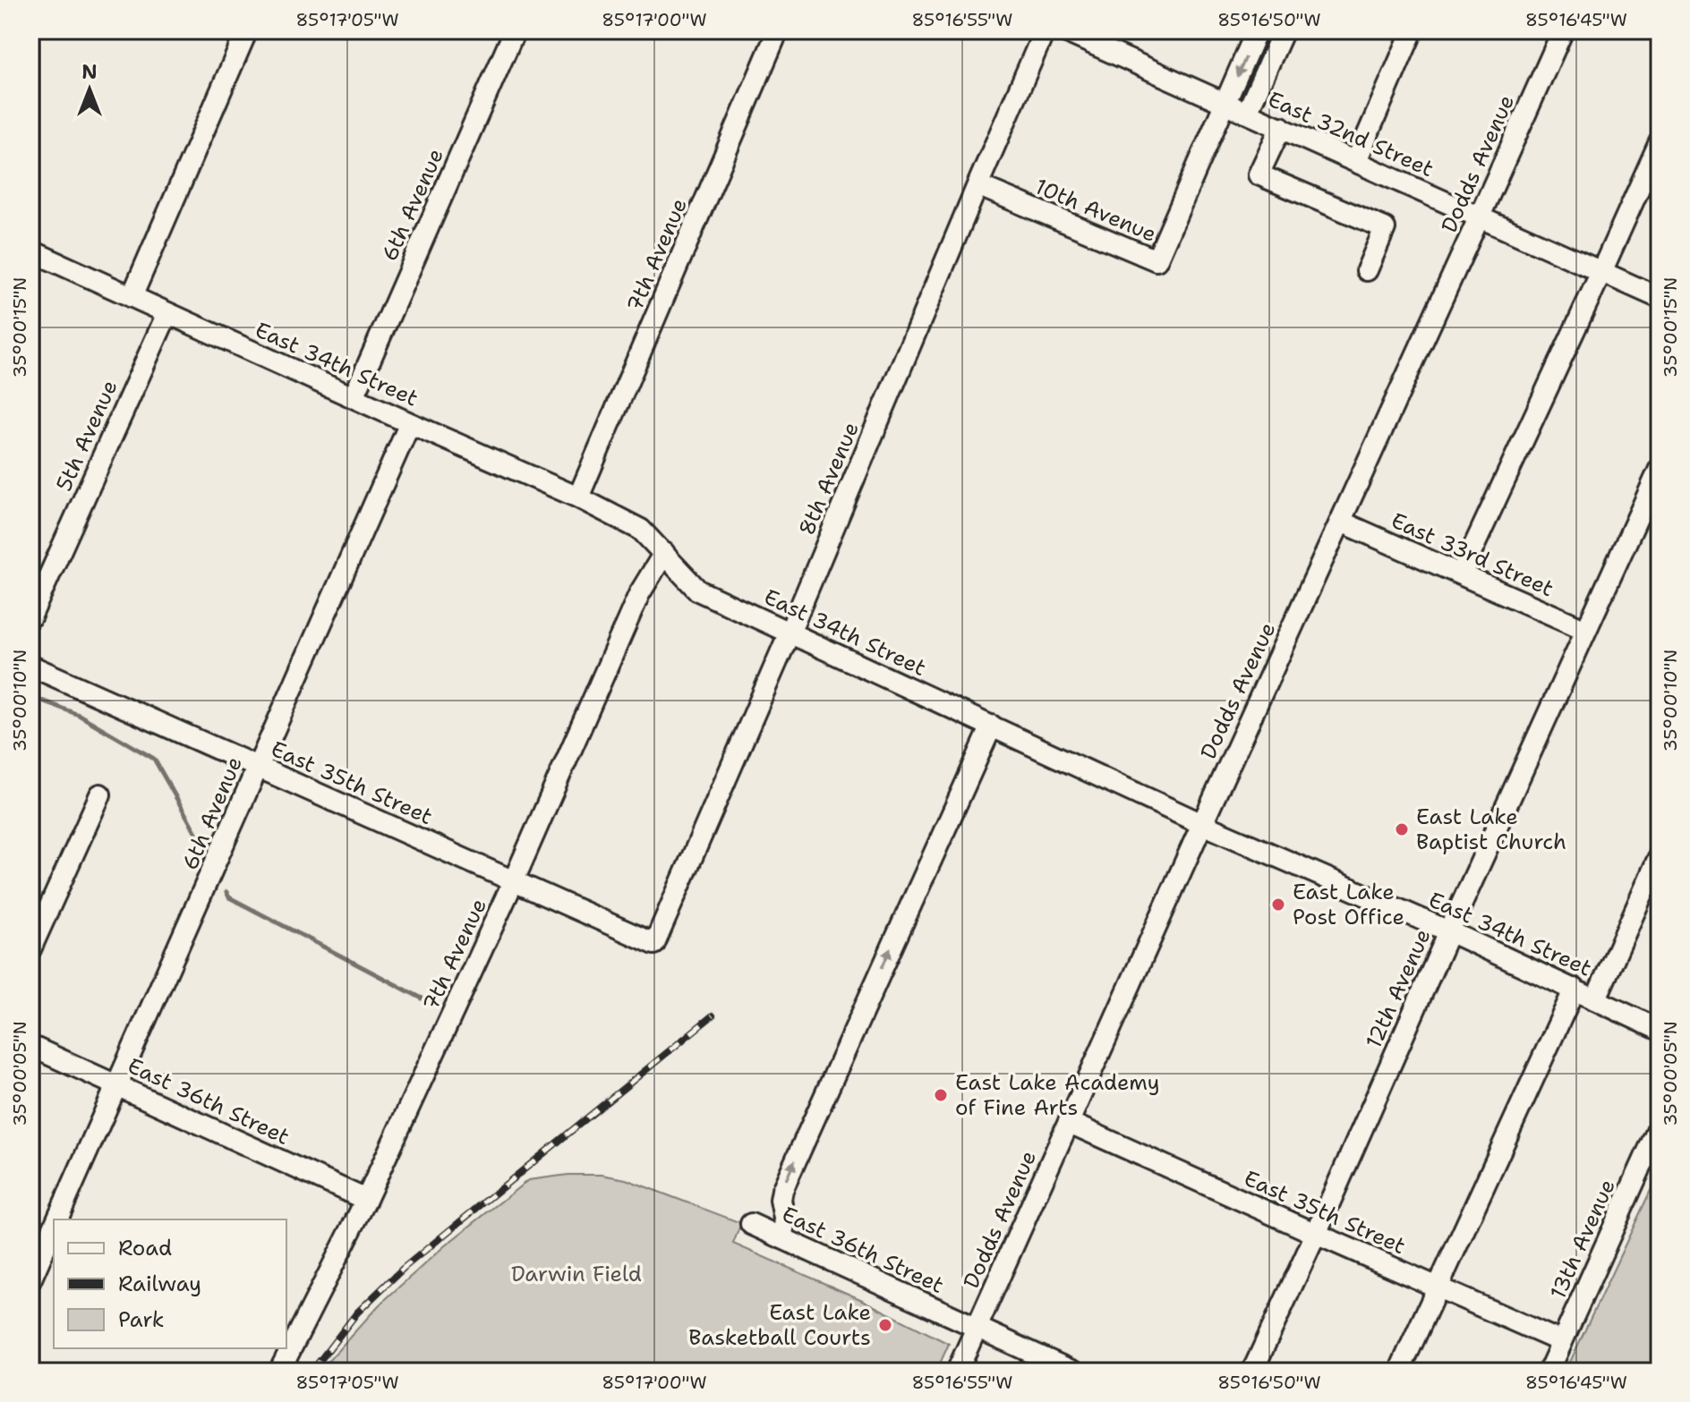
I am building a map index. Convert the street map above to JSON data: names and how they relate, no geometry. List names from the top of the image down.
{
  "streets": {
    "street": [
      "East 32nd Street",
      "Dodds Avenue",
      "6th Avenue",
      "10th Avenue",
      "7th Avenue",
      "East 34th Street",
      "5th Avenue",
      "8th Avenue",
      "East 33rd Street",
      "East 35th Street",
      "12th Avenue",
      "East 36th Street",
      "13th Avenue"
    ]
  },
  "crossings": [
    ["East 32nd Street", "Dodds Avenue"],
    ["East 32nd Street", "10th Avenue"],
    ["Dodds Avenue", "East 34th Street"],
    ["Dodds Avenue", "East 33rd Street"],
    ["Dodds Avenue", "East 35th Street"],
    ["Dodds Avenue", "East 36th Street"],
    ["6th Avenue", "East 34th Street"],
    ["6th Avenue", "East 35th Street"],
    ["6th Avenue", "East 36th Street"],
    ["10th Avenue", "8th Avenue"],
    ["7th Avenue", "East 34th Street"],
    ["7th Avenue", "East 35th Street"],
    ["7th Avenue", "East 36th Street"],
    ["East 34th Street", "5th Avenue"],
    ["East 34th Street", "8th Avenue"],
    ["East 34th Street", "12th Avenue"],
    ["8th Avenue", "East 35th Street"],
    ["East 33rd Street", "12th Avenue"],
    ["East 35th Street", "12th Avenue"],
    ["East 35th Street", "13th Avenue"]
  ],
  "parks": ["Darwin Field"],
  "places": [
    "East Lake Baptist Church",
    "East Lake Post Office",
    "East Lake Academy of Fine Arts",
    "East Lake Basketball Courts"
  ],
  "legend": ["Road", "Railway", "Park"],
  "north": "top",
  "coordinates": [
    "85°17'05\"W",
    "85°17'00\"W",
    "85°16'55\"W",
    "85°16'50\"W",
    "85°16'45\"W",
    "35°00'15\"N",
    "35°00'10\"N",
    "35°00'05\"N"
  ]
}
